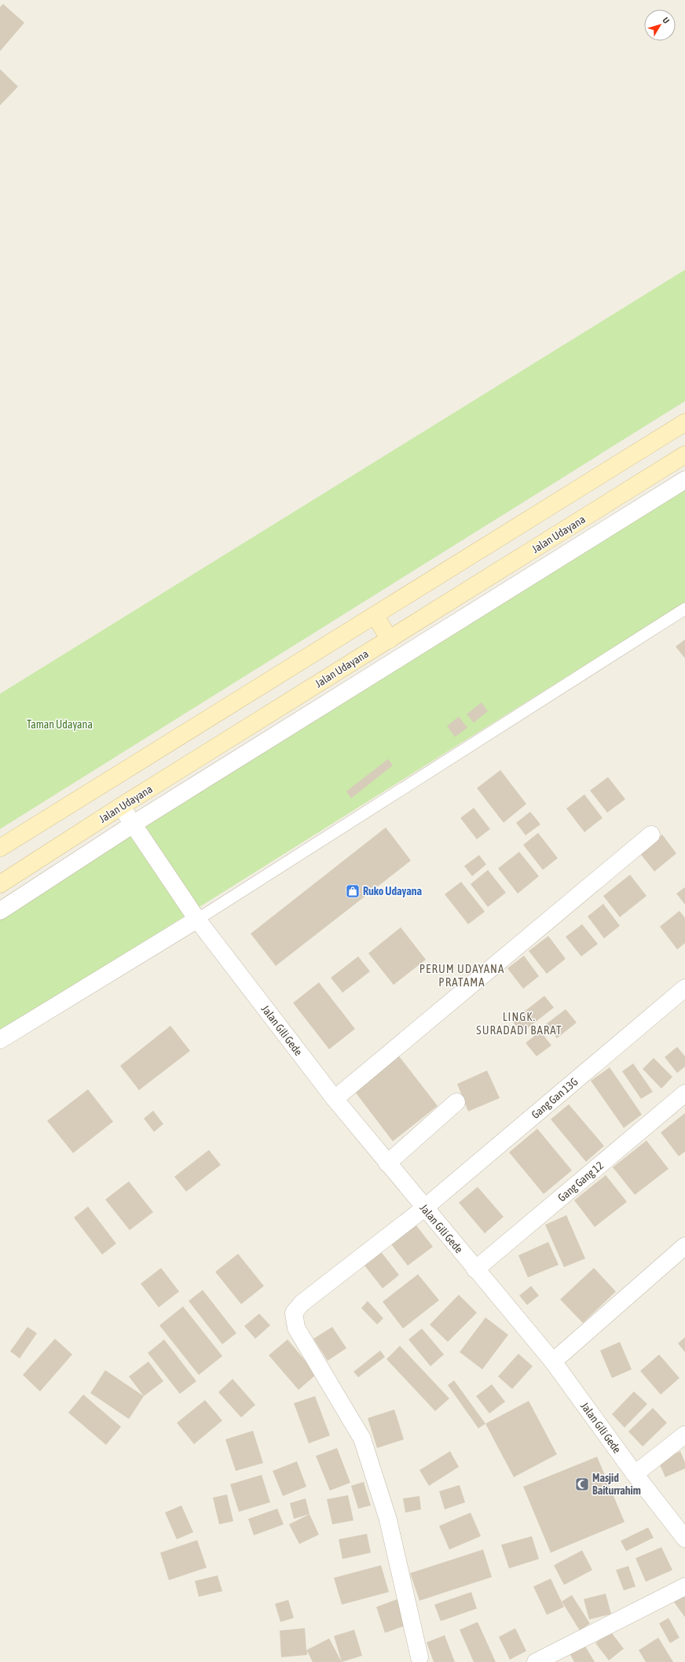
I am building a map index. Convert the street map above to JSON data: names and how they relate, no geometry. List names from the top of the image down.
{
  "streets": {
    "main road": ["Jalan Udayana"],
    "street": ["Jalan Gili Gede", "Gang Gan 13G", "Gang Gang 12"]
  },
  "crossings": [
    ["Jalan Udayana", "Jalan Gili Gede"],
    ["Jalan Gili Gede", "Gang Gan 13G"],
    ["Jalan Gili Gede", "Gang Gang 12"]
  ],
  "districts": ["PERUM UDAYANA PRATAMA", "LINGK. SURADADI BARAT"],
  "parks": ["Taman Udayana"],
  "places": {
    "shop": ["Ruko Udayana"],
    "mosque": ["Masjid Baiturrahim"]
  },
  "north": "top right"
}
